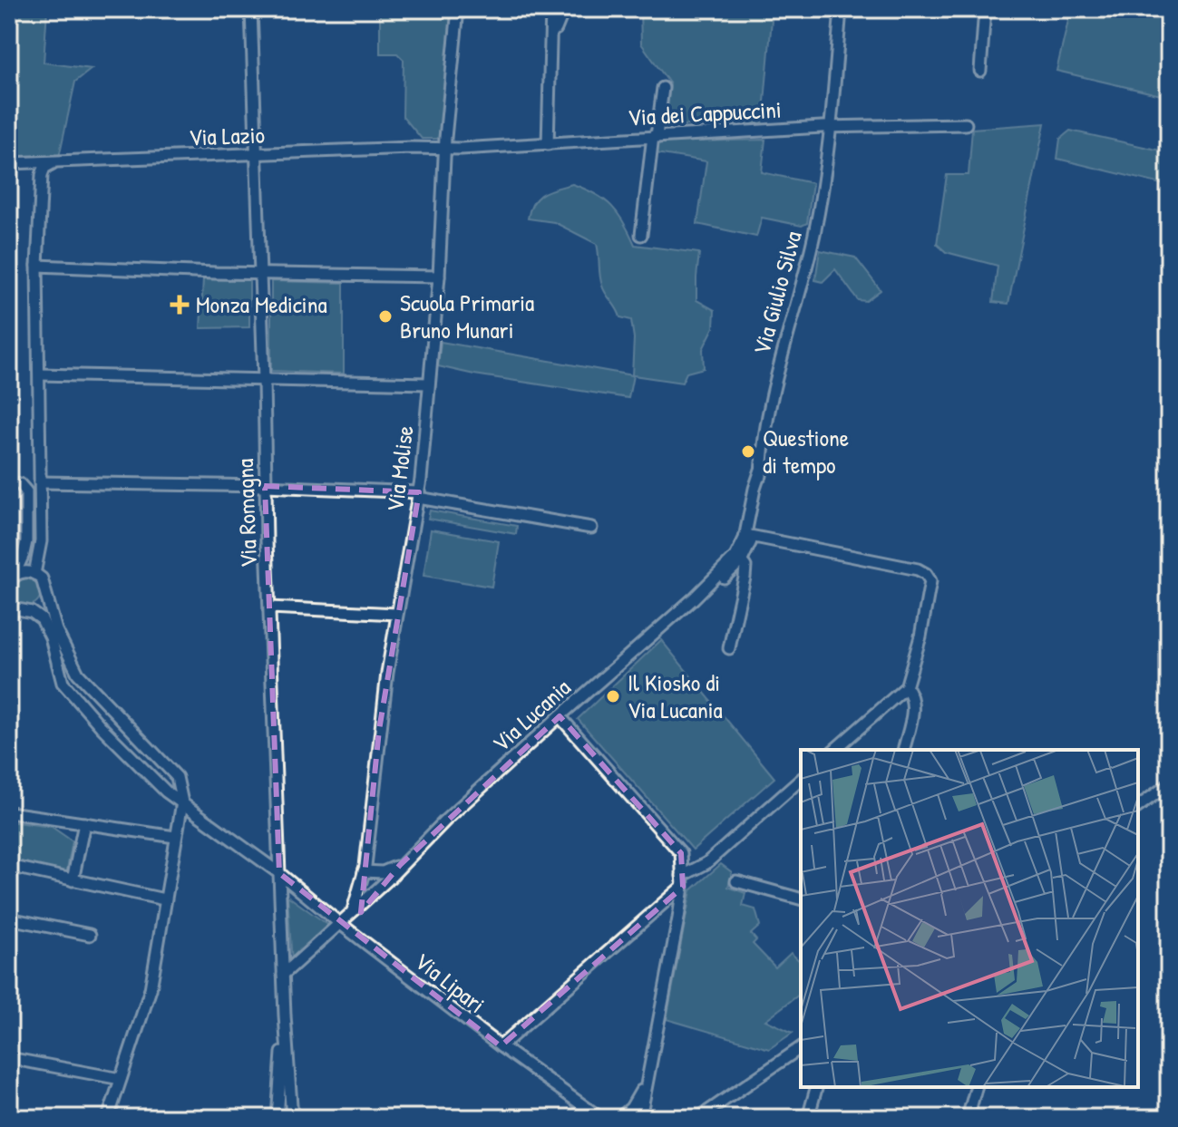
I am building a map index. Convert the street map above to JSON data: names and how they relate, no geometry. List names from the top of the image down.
{
  "streets": {
    "street": [
      "Via dei Cappuccini",
      "Via Lazio",
      "Via Giulio Silva",
      "Via Molise",
      "Via Romagna",
      "Via Lucania",
      "Via Lipari"
    ]
  },
  "crossings": [
    ["Via dei Cappuccini", "Via Lazio"],
    ["Via dei Cappuccini", "Via Giulio Silva"],
    ["Via dei Cappuccini", "Via Molise"],
    ["Via Lazio", "Via Molise"],
    ["Via Lazio", "Via Romagna"],
    ["Via Giulio Silva", "Via Lucania"],
    ["Via Molise", "Via Lucania"],
    ["Via Romagna", "Via Lipari"]
  ],
  "places": {
    "health": ["Monza Medicina"],
    "other": ["Scuola Primaria Bruno Munari", "Questione di tempo", "Il Kiosko di Via Lucania"]
  }
}
